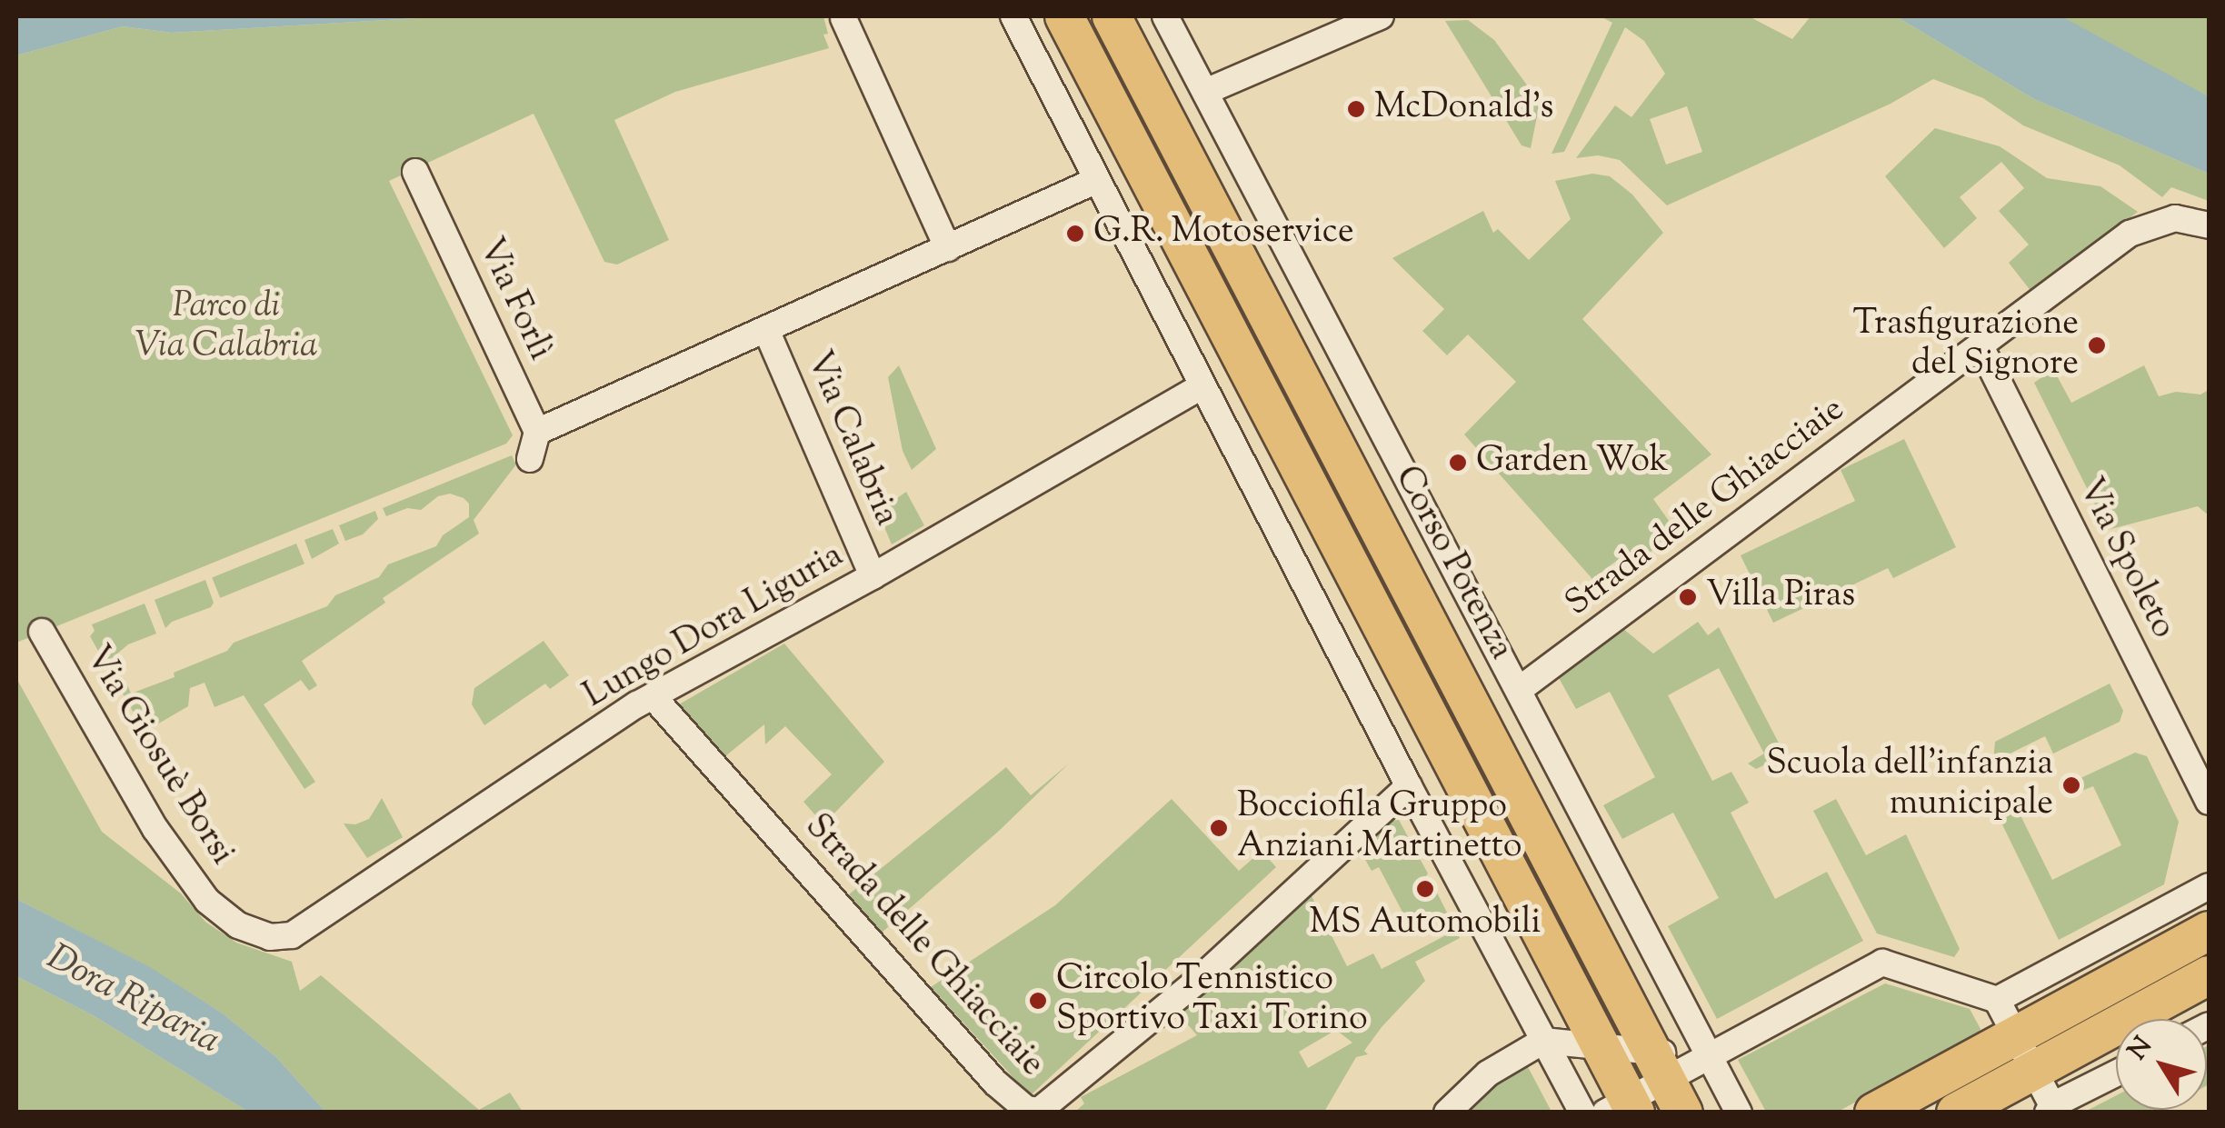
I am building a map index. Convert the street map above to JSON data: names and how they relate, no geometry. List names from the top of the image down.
{
  "streets": {
    "main road": ["Corso Potenza"],
    "street": [
      "Via Forlì",
      "Via Calabria",
      "Strada delle Ghiacciaie",
      "Via Spoleto",
      "Lungo Dora Liguria",
      "Via Giosuè Borsi"
    ]
  },
  "crossings": [
    ["Via Forlì", "Via Calabria"],
    ["Via Calabria", "Lungo Dora Liguria"],
    ["Strada delle Ghiacciaie", "Via Spoleto"],
    ["Strada delle Ghiacciaie", "Corso Potenza"],
    ["Strada delle Ghiacciaie", "Lungo Dora Liguria"],
    ["Lungo Dora Liguria", "Via Giosuè Borsi"]
  ],
  "water": ["Dora Riparia"],
  "parks": ["Parco di Via Calabria"],
  "places": [
    "McDonald's",
    "G.R. Motoservice",
    "Trasfigurazione del Signore",
    "Garden Wok",
    "Villa Piras",
    "Scuola dell'infanzia municipale",
    "Bocciofila Gruppo Anziani Martinetto",
    "MS Automobili",
    "Circolo Tennistico Sportivo Taxi Torino"
  ],
  "north": "top left"
}
